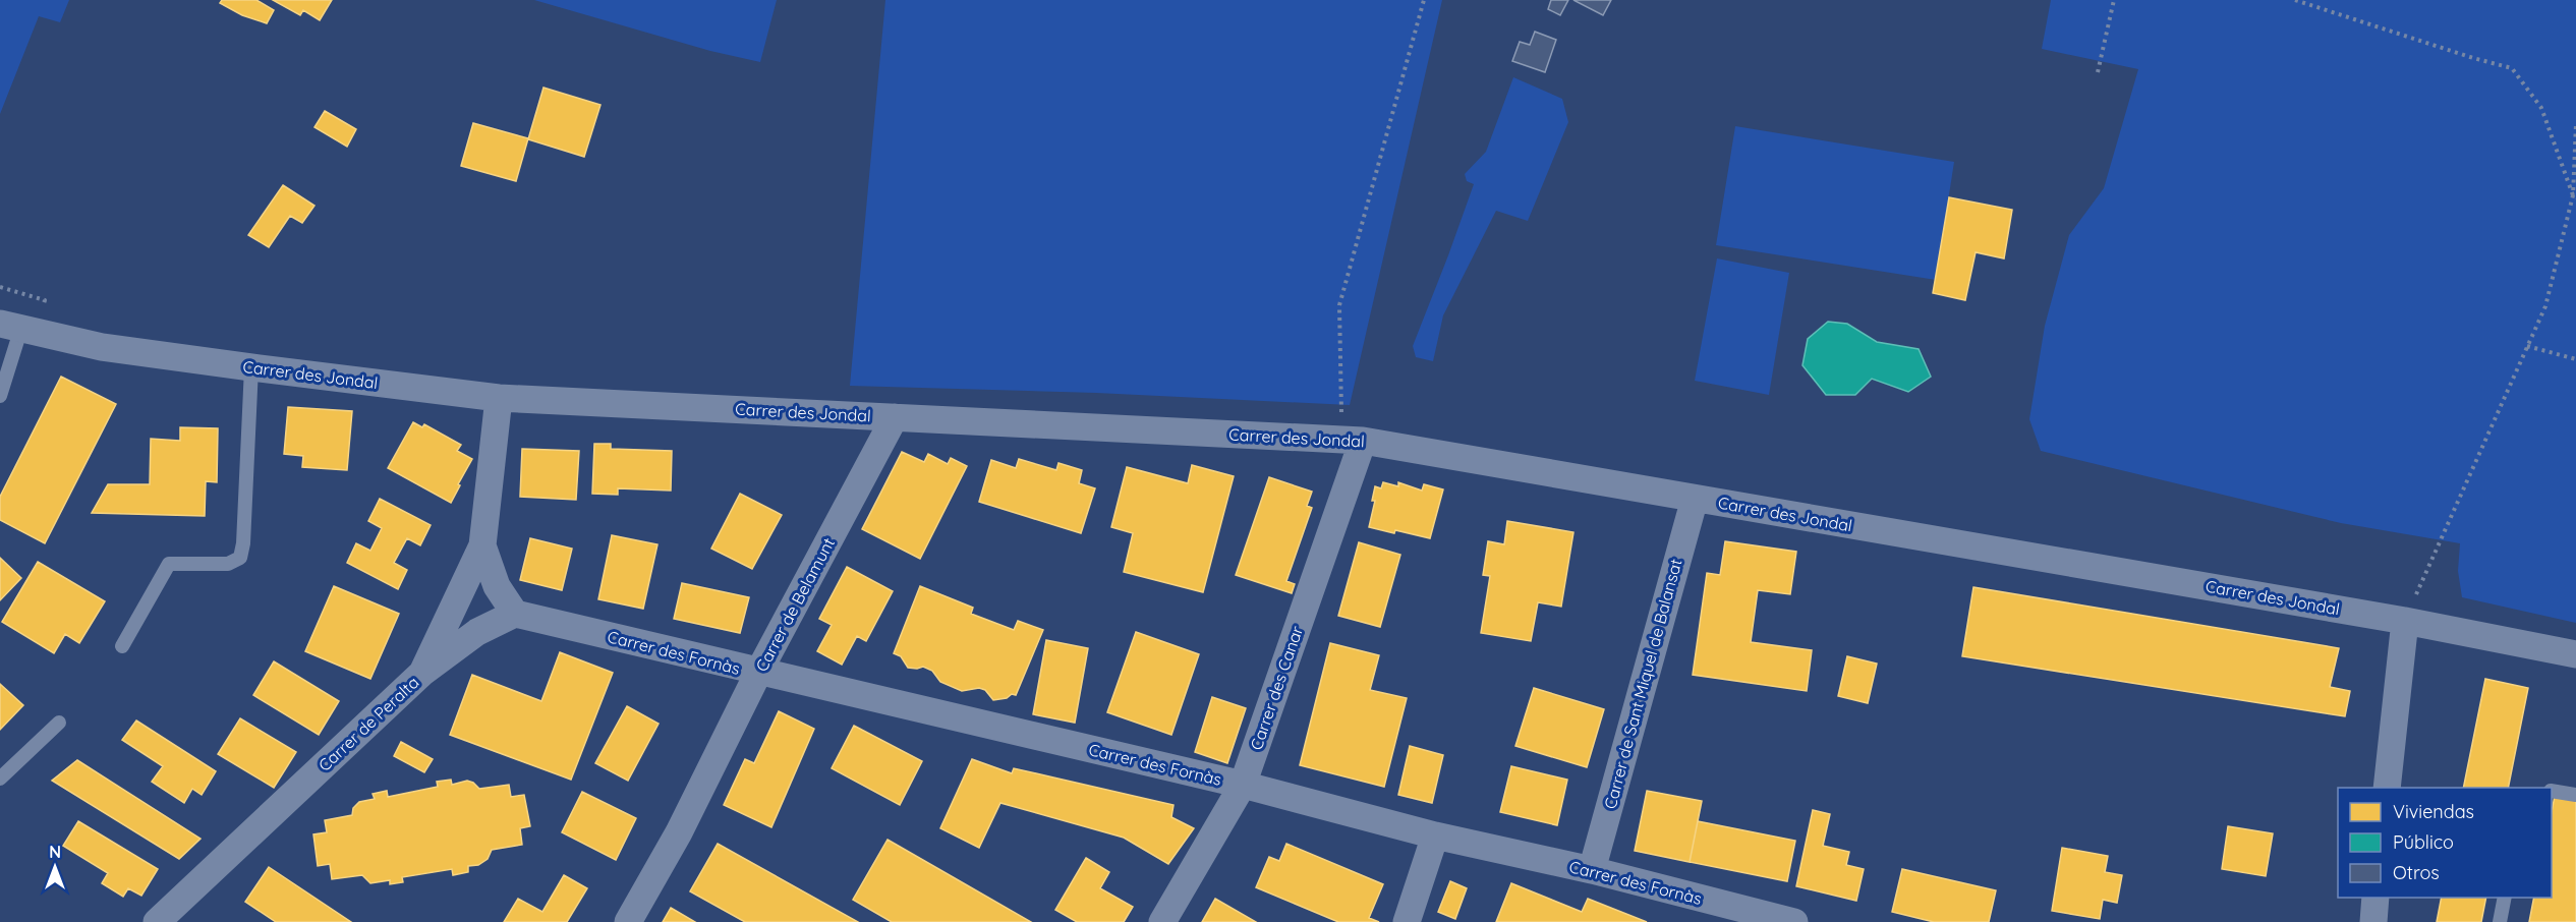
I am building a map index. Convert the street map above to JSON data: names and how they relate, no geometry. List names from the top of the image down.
{
  "streets": {
    "street": [
      "Carrer des Jondal",
      "Carrer de Belamunt",
      "Carrer des Fornàs",
      "Carrer de Sant Miquel de Balansat",
      "Carrer des Canar",
      "Carrer de Peralta"
    ]
  },
  "crossings": [
    ["Carrer des Jondal", "Carrer de Belamunt"],
    ["Carrer des Jondal", "Carrer de Sant Miquel de Balansat"],
    ["Carrer des Jondal", "Carrer des Canar"],
    ["Carrer des Jondal", "Carrer de Peralta"],
    ["Carrer de Belamunt", "Carrer des Fornàs"],
    ["Carrer des Fornàs", "Carrer de Sant Miquel de Balansat"],
    ["Carrer des Fornàs", "Carrer des Canar"]
  ],
  "legend": ["Viviendas", "Público", "Otros"],
  "north": "top"
}
